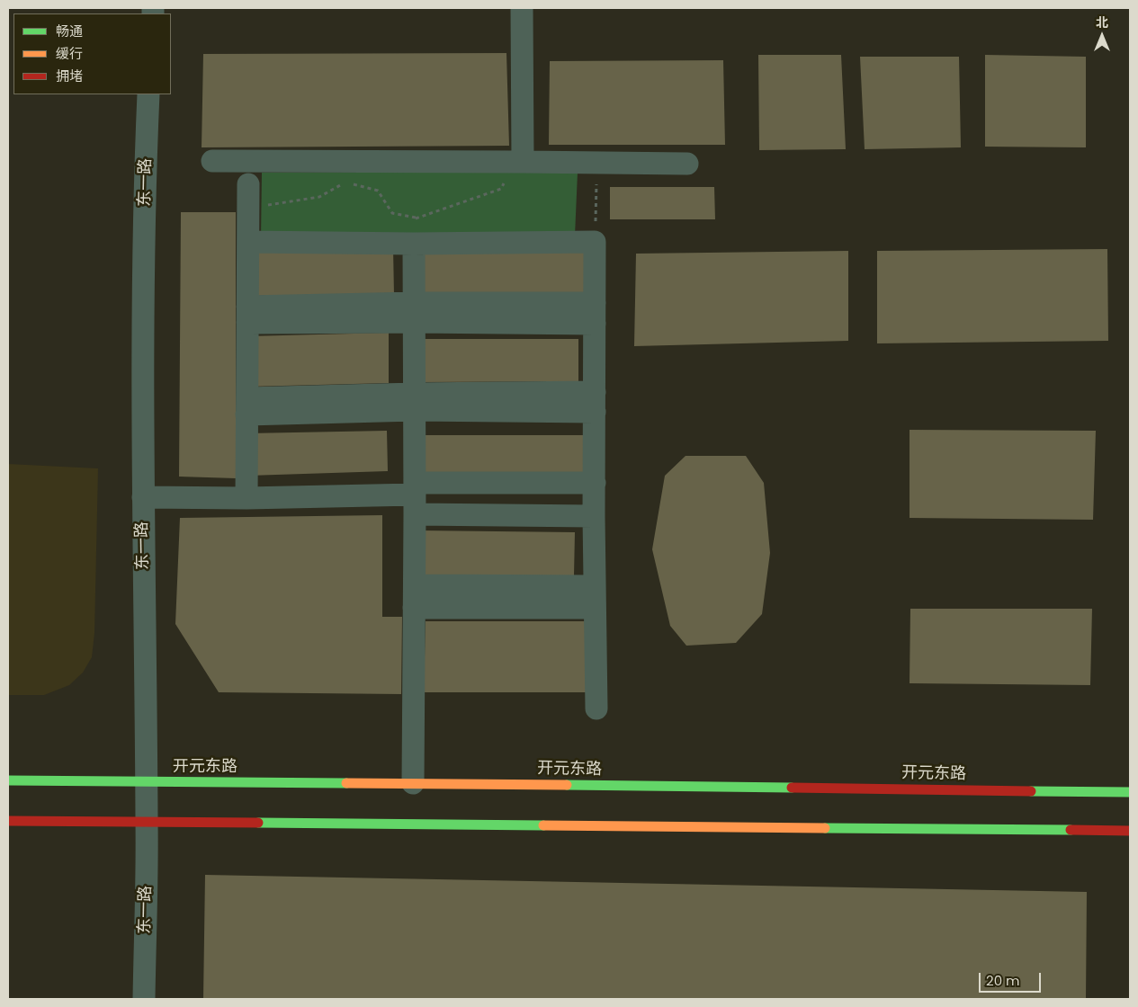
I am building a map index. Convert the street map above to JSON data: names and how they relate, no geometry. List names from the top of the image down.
{
  "streets": {
    "main road": ["开元东路"],
    "street": ["东一路"]
  },
  "crossings": [
    ["东一路", "开元东路"]
  ],
  "legend": ["畅通", "缓行", "拥堵"],
  "scale_bar": "20 m",
  "north": "top"
}
